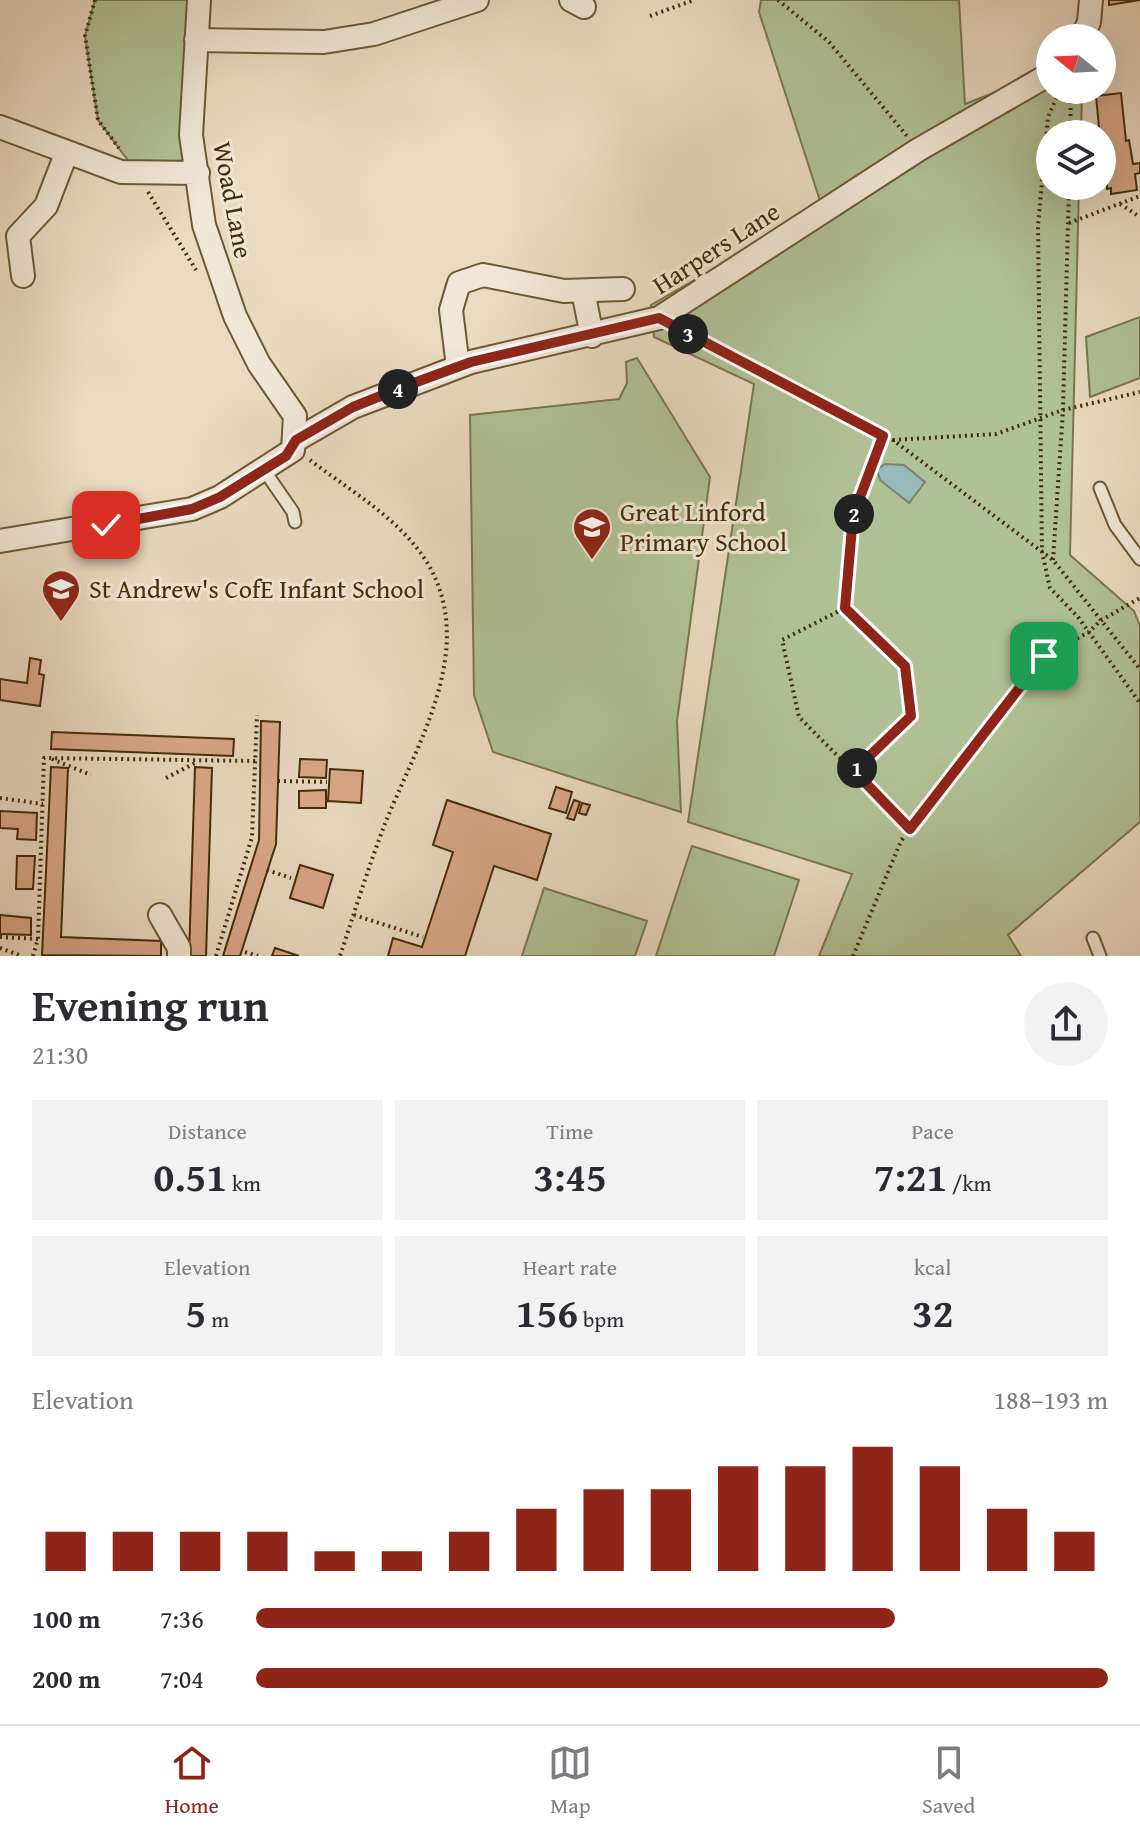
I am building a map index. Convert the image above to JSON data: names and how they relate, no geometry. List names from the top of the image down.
{
  "streets": {
    "street": ["Woad Lane", "Harpers Lane"]
  },
  "crossings": [
    ["Woad Lane", "Harpers Lane"]
  ],
  "places": {
    "school or university": ["Great Linford Primary School", "St Andrew's CofE Infant School"]
  },
  "north": "left",
  "page": {
    "pins": [
      "3",
      "4",
      "2",
      "1"
    ],
    "heading": ["Evening run", "21:30"],
    "stats": [
      ["Distance", "0.51 km"],
      ["Time", "3:45"],
      ["Pace", "7:21 /km"],
      ["Elevation", "5 m"],
      ["Heart rate", "156 bpm"],
      ["kcal", "32"]
    ],
    "chart": ["Elevation", "188–193 m"],
    "list": [
      {
        "name": "100 m",
        "note": "7:36"
      },
      {
        "name": "200 m",
        "note": "7:04"
      }
    ],
    "tabs": ["Home", "Map", "Saved"]
  }
}
